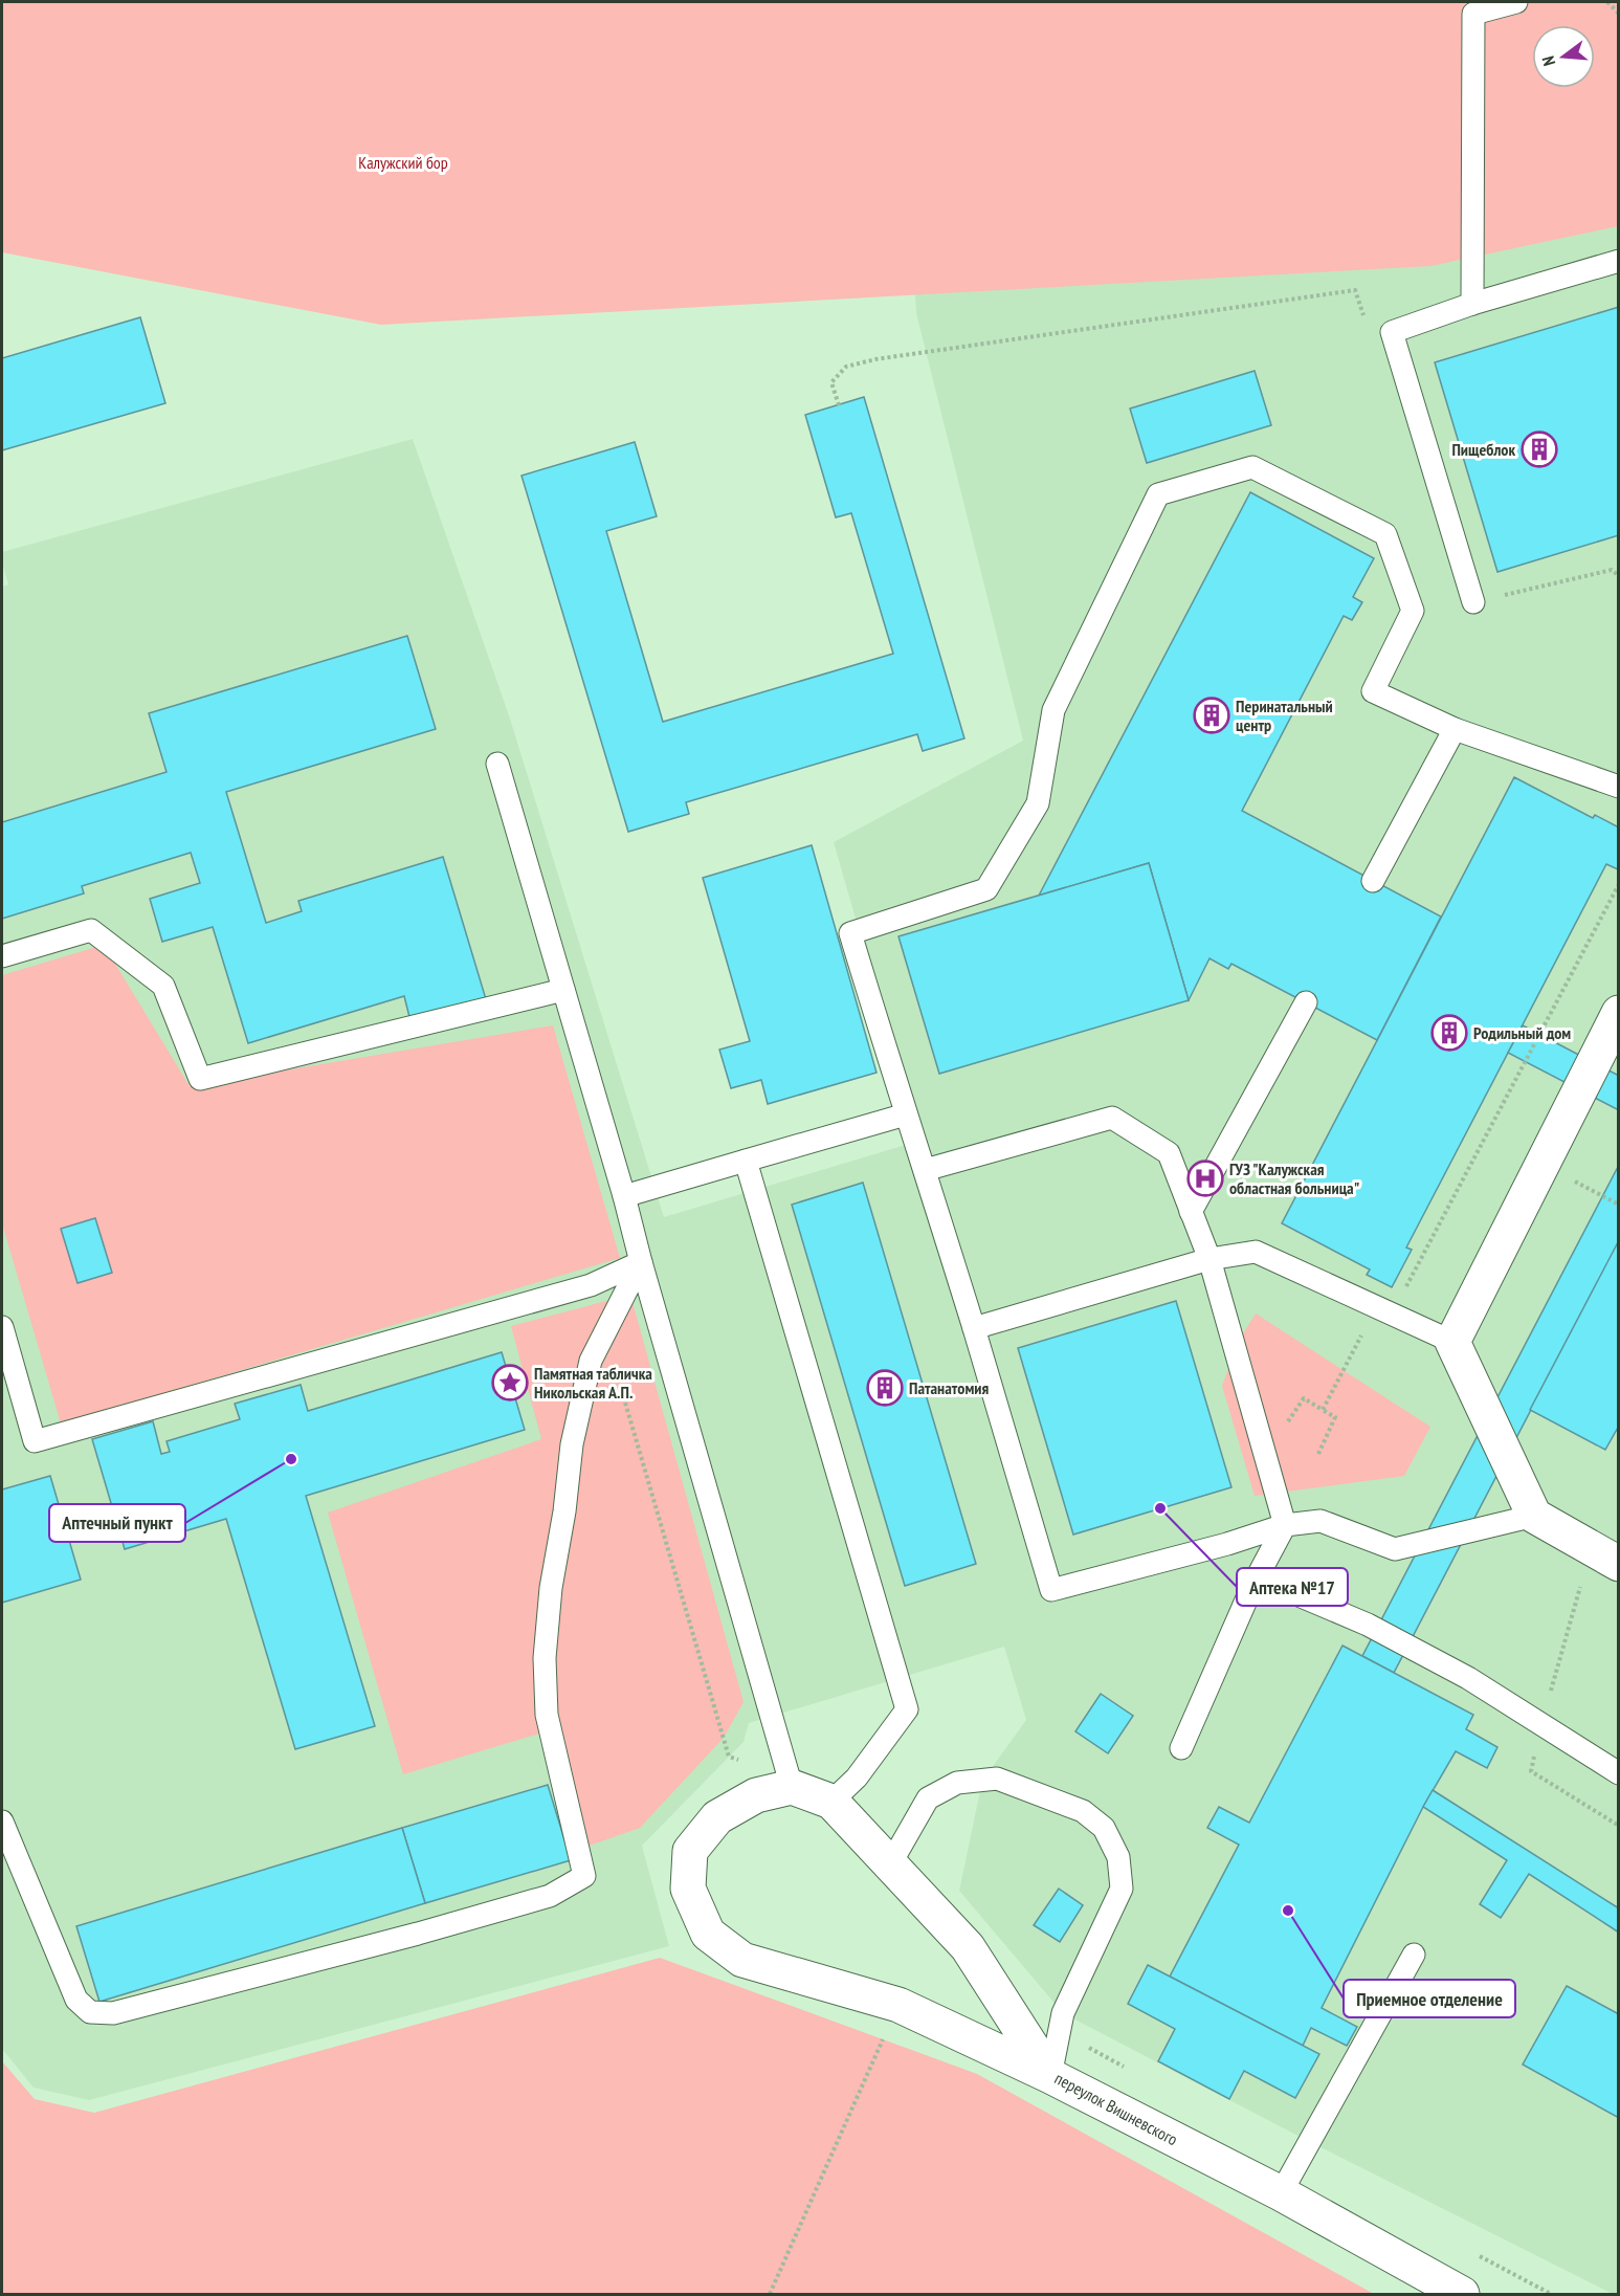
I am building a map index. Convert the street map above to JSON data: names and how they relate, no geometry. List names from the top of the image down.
{
  "streets": {
    "street": ["переулок Вишневского"]
  },
  "parks": ["Калужский бор"],
  "places": {
    "building": [
      "Пищеблок",
      "Перинатальный центр",
      "Родильный дом",
      "Патанатомия"
    ],
    "hospital": ["ГУЗ \"Калужская областная больница\""],
    "place": ["Памятная табличка Никольская А.П."],
    "other": ["Аптечный пункт", "Аптека №17", "Приемное отделение"]
  },
  "north": "left"
}
